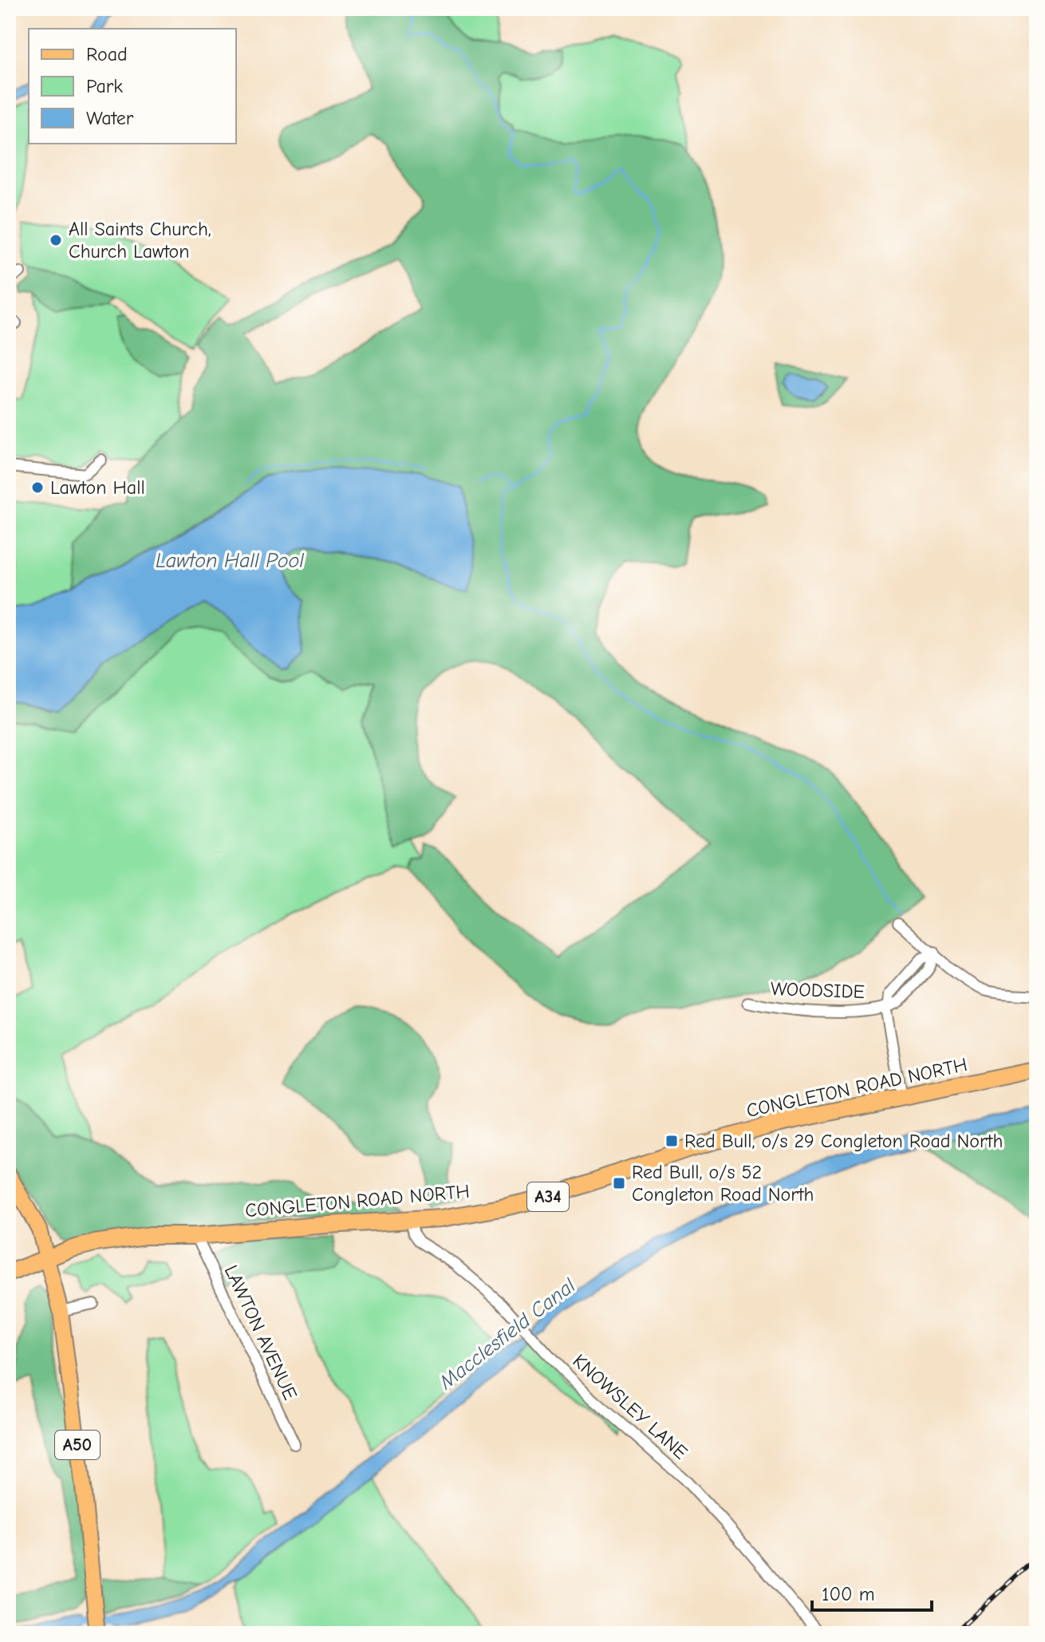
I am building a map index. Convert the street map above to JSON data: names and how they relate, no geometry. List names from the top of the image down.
{
  "streets": {
    "highway": ["CONGLETON ROAD NORTH", "A34"],
    "main road": ["A50"],
    "street": ["WOODSIDE", "LAWTON AVENUE", "KNOWSLEY LANE"]
  },
  "crossings": [
    ["CONGLETON ROAD NORTH", "A34"],
    ["CONGLETON ROAD NORTH", "LAWTON AVENUE"],
    ["CONGLETON ROAD NORTH", "KNOWSLEY LANE"],
    ["CONGLETON ROAD NORTH", "A50"],
    ["A34", "A50"]
  ],
  "water": ["Lawton Hall Pool", "Macclesfield Canal"],
  "places": {
    "other": ["All Saints Church, Church Lawton", "Lawton Hall"],
    "transit": ["Red Bull, o/s 29 Congleton Road North", "Red Bull, o/s 52 Congleton Road North"]
  },
  "legend": ["Road", "Park", "Water"],
  "scale_bar": "100 m"
}
